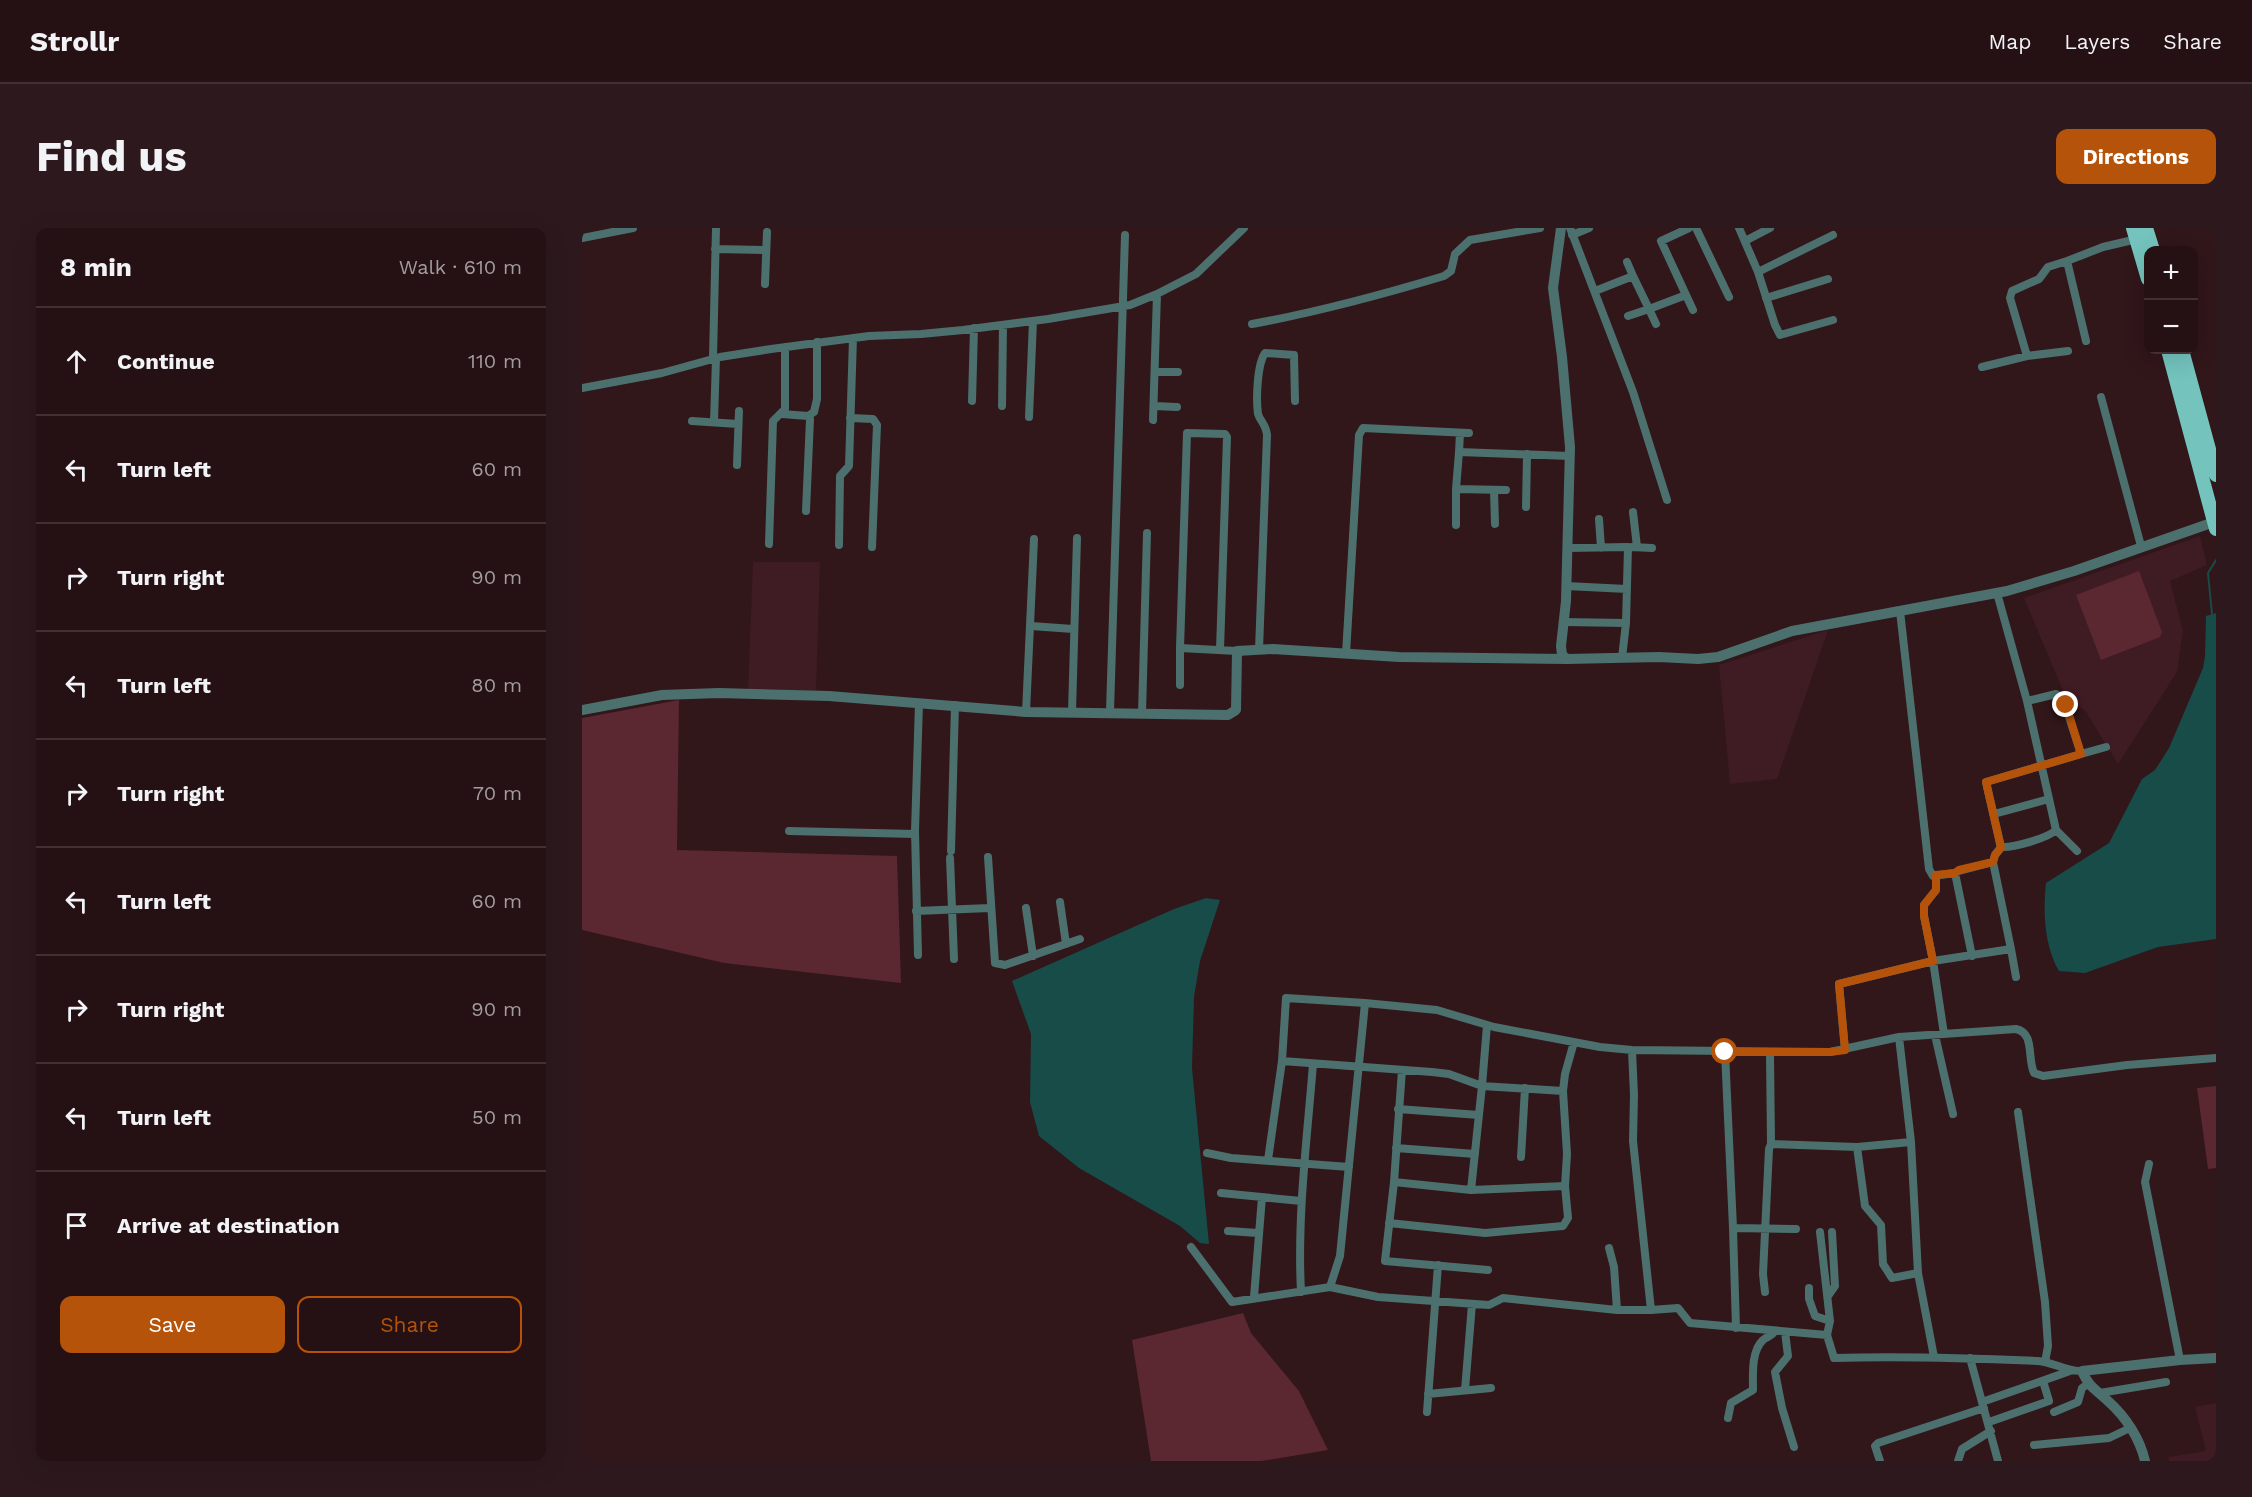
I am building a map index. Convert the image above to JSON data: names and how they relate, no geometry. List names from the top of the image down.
{
  "page": {
    "header": "Strollr",
    "nav": ["Map", "Layers", "Share"],
    "buttons": [
      "Directions",
      ["Save", "Share"]
    ],
    "title": "Find us",
    "heading": ["8 min", "Walk · 610 m"],
    "map_buttons": ["+", "−"],
    "list": [
      ["Continue", "110 m"],
      ["Turn left", "60 m"],
      ["Turn right", "90 m"],
      ["Turn left", "80 m"],
      ["Turn right", "70 m"],
      ["Turn left", "60 m"],
      ["Turn right", "90 m"],
      ["Turn left", "50 m"],
      "Arrive at destination"
    ]
  }
}
